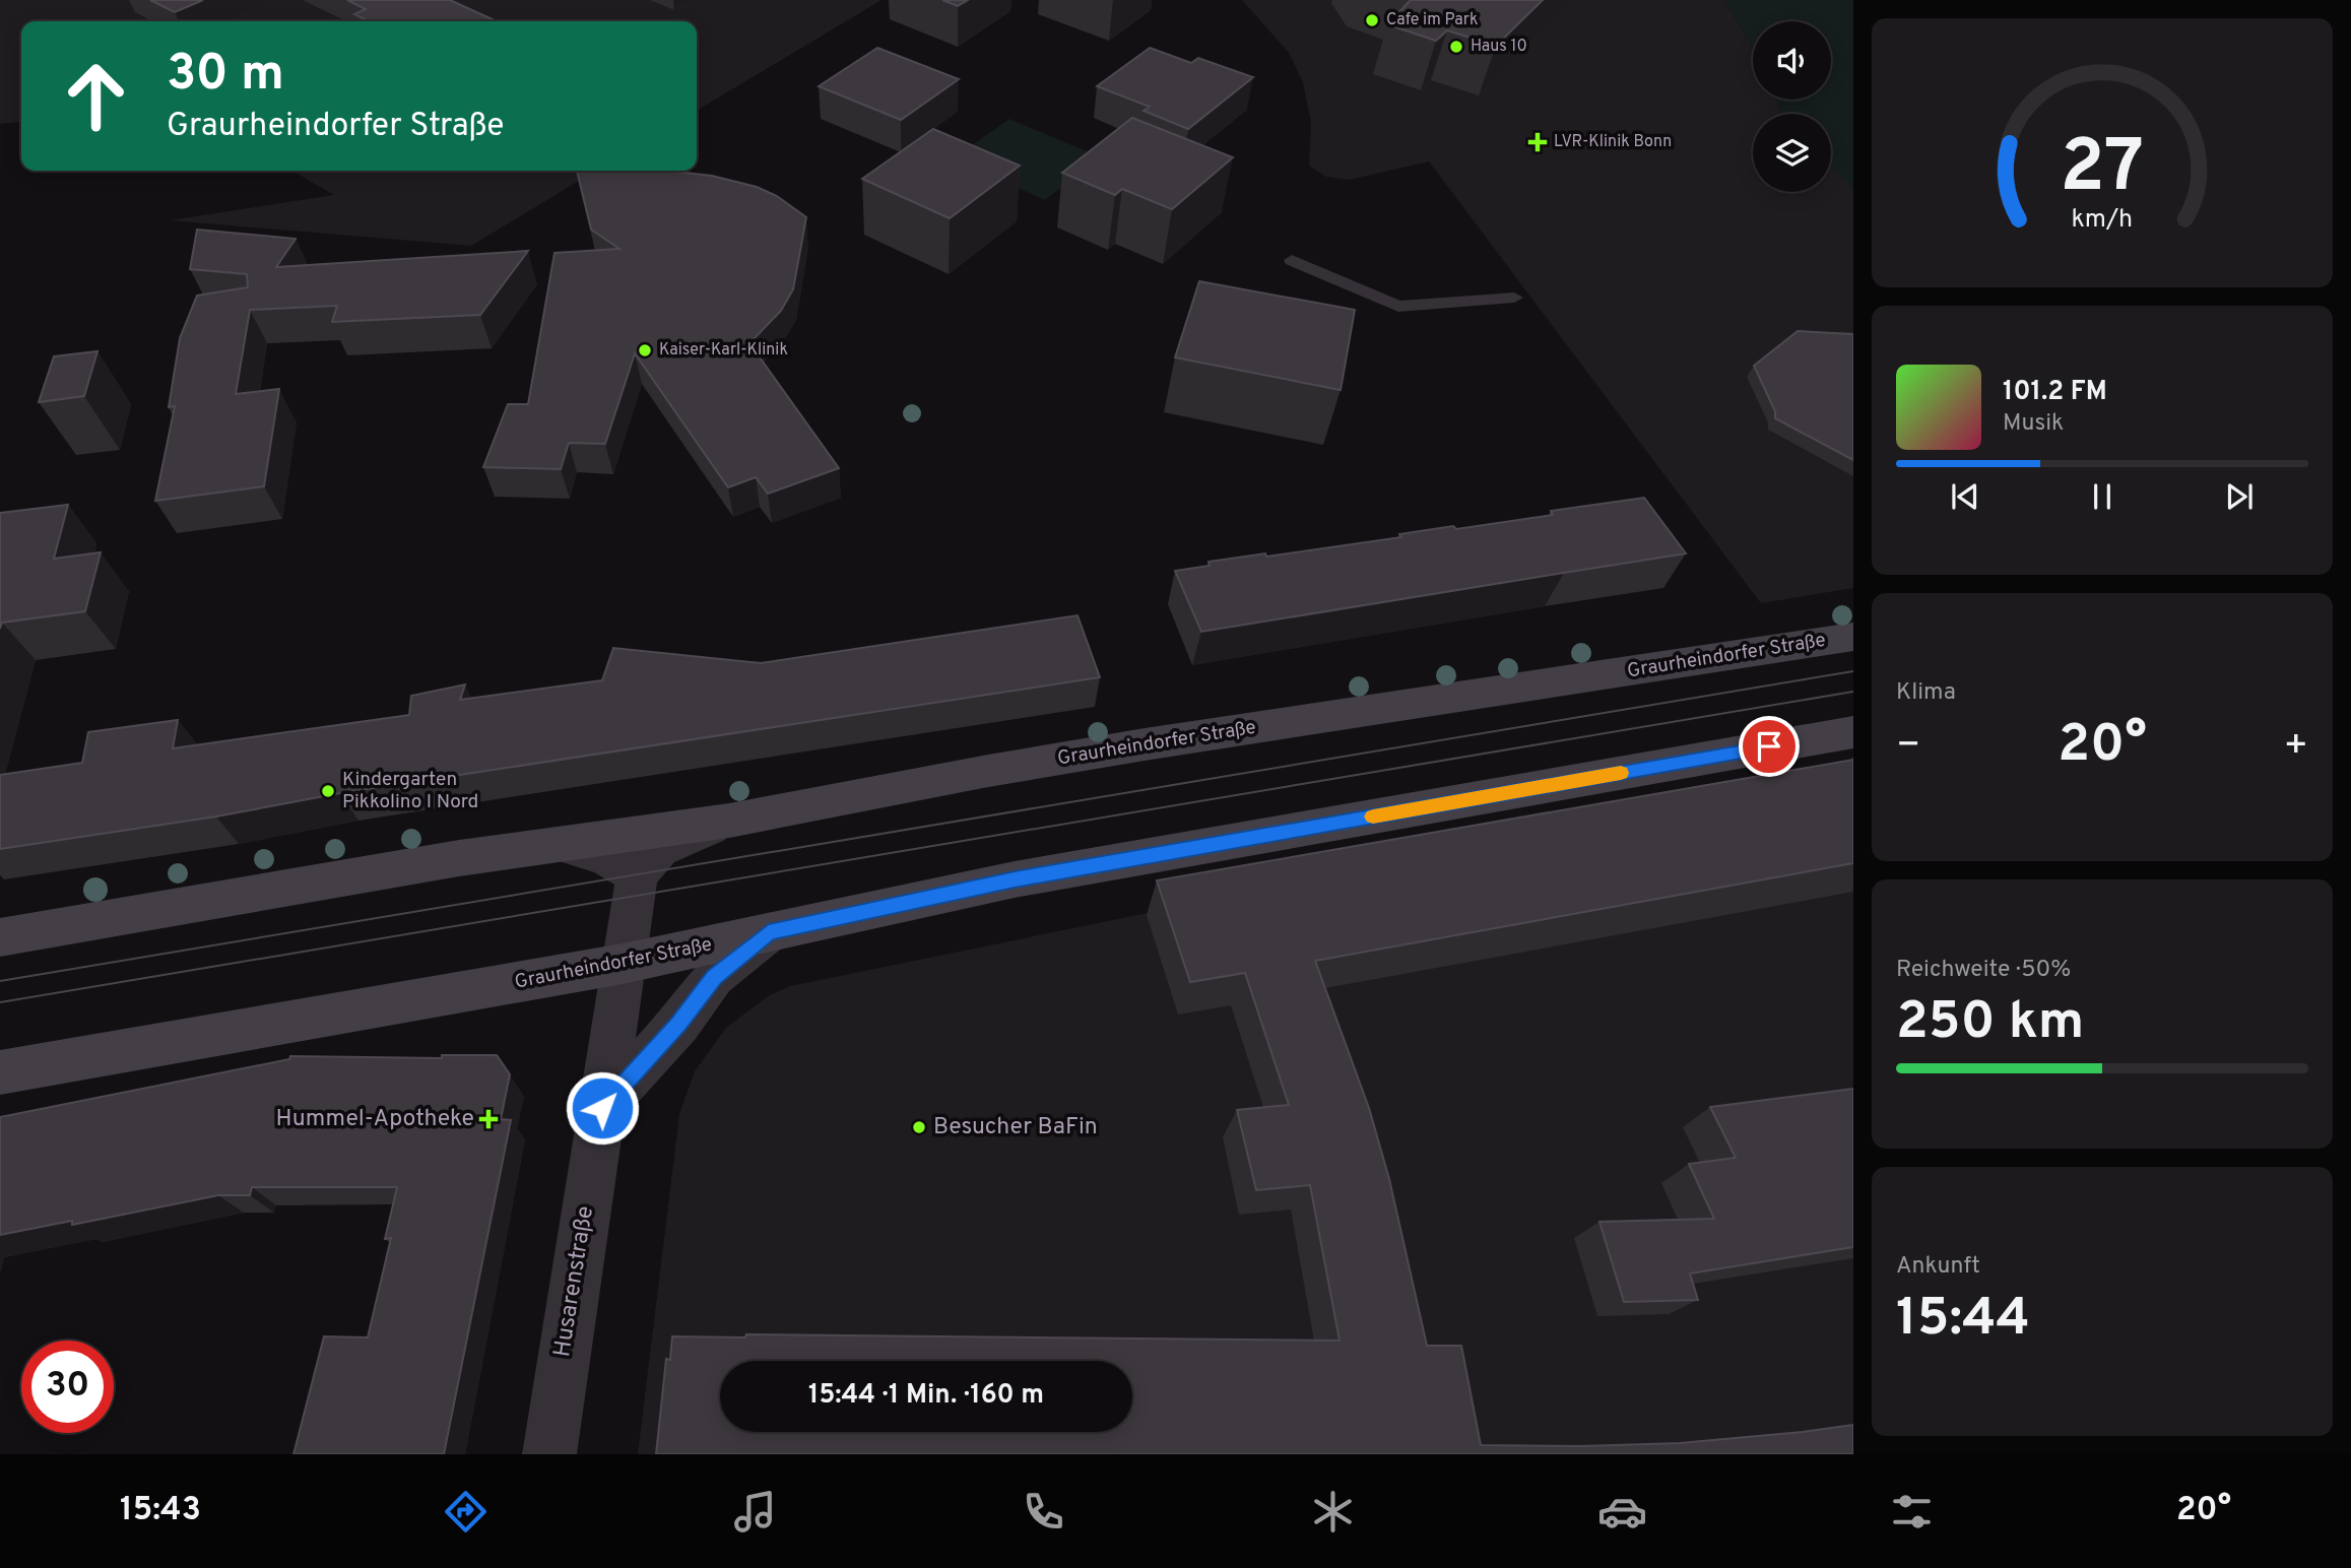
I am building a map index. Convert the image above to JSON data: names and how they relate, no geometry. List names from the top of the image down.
{
  "streets": {
    "main road": ["Graurheindorfer Straße"],
    "street": ["Husarenstraße"]
  },
  "crossings": [
    ["Graurheindorfer Straße", "Husarenstraße"]
  ],
  "places": {
    "other": [
      "Cafe im Park",
      "Haus 10",
      "Kaiser-Karl-Klinik",
      "Kindergarten Pikkolino I Nord",
      "Besucher BaFin"
    ],
    "health": ["LVR-Klinik Bonn", "Hummel-Apotheke"]
  },
  "page": {
    "turn": ["30 m", "Graurheindorfer Straße"],
    "song": ["101.2 FM", "Musik"],
    "tile": [
      "Klima",
      ["Reichweite · 50%", "250 km"],
      ["Ankunft", "15:44"]
    ],
    "heat": ["−", "20°", "+"],
    "limit": "30",
    "trip": "15:44 · 1 Min. · 160 m",
    "tabs": ["15:43", "20°"],
    "gauge": ["27", "km/h"]
  }
}
